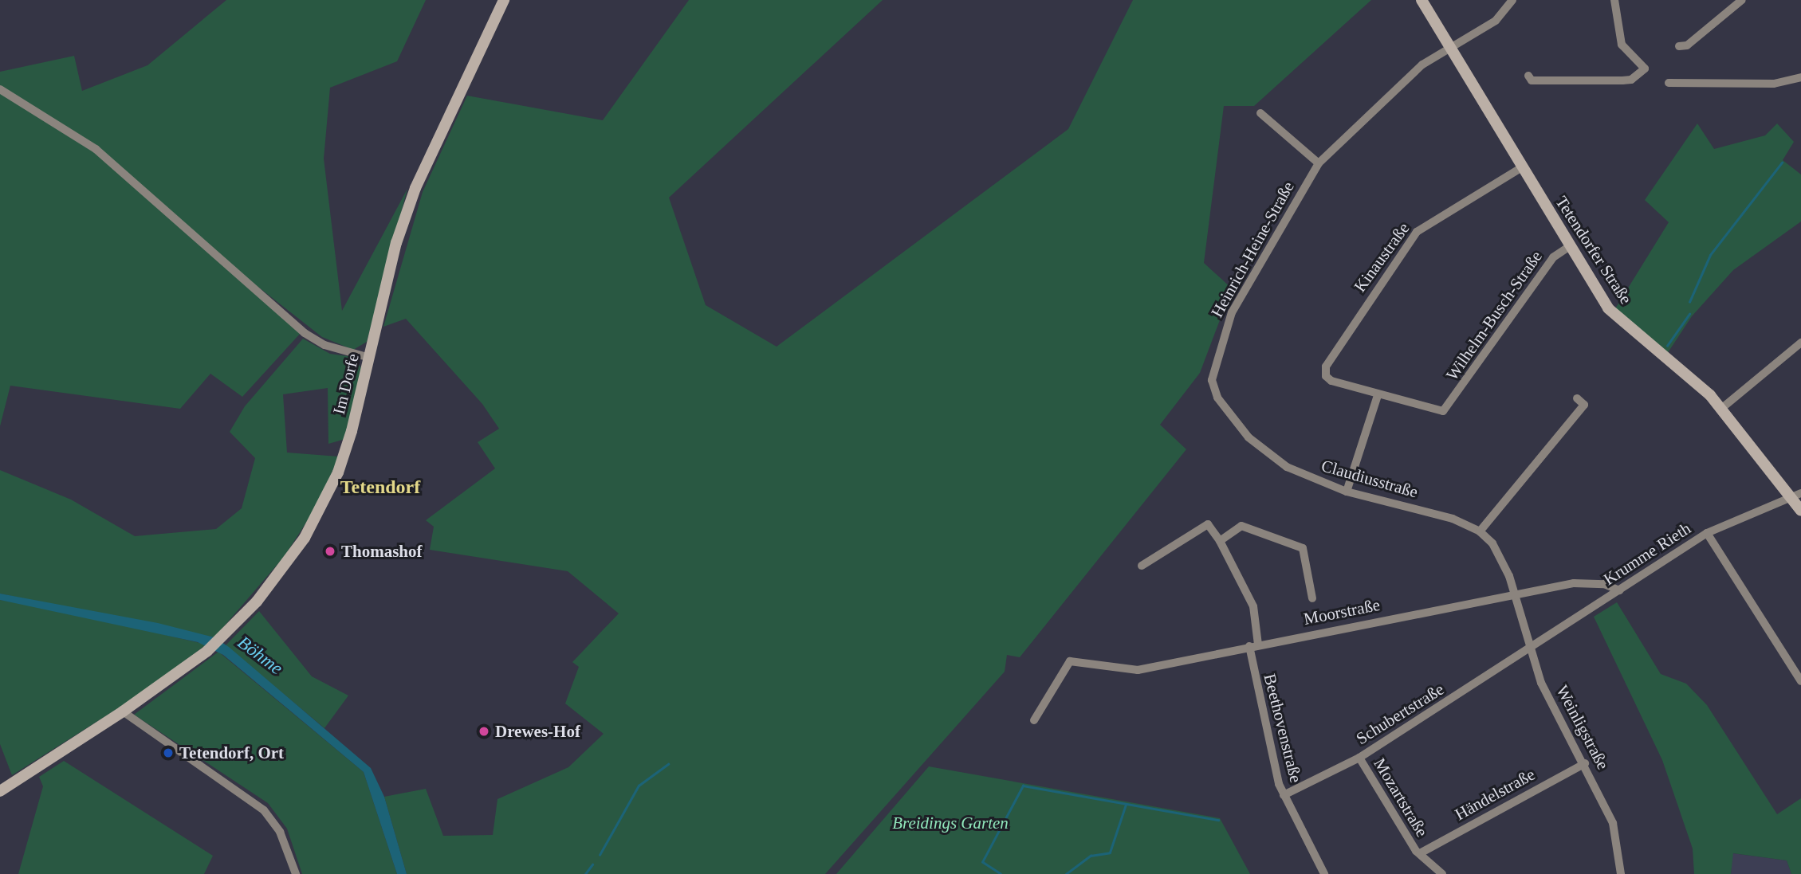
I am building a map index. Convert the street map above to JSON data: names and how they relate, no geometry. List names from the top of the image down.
{
  "streets": {
    "street": [
      "Heinrich-Heine-Straße",
      "Tetendorfer Straße",
      "Kinaustraße",
      "Wilhelm-Busch-Straße",
      "Im Dorfe",
      "Claudiusstraße",
      "Krumme Rieth",
      "Moorstraße",
      "Schubertstraße",
      "Weinligstraße",
      "Beethovenstraße",
      "Händelstraße",
      "Mozartstraße"
    ]
  },
  "crossings": [
    ["Heinrich-Heine-Straße", "Tetendorfer Straße"],
    ["Heinrich-Heine-Straße", "Claudiusstraße"],
    ["Tetendorfer Straße", "Kinaustraße"],
    ["Tetendorfer Straße", "Wilhelm-Busch-Straße"],
    ["Tetendorfer Straße", "Krumme Rieth"],
    ["Kinaustraße", "Wilhelm-Busch-Straße"],
    ["Claudiusstraße", "Moorstraße"],
    ["Claudiusstraße", "Weinligstraße"],
    ["Krumme Rieth", "Moorstraße"],
    ["Krumme Rieth", "Schubertstraße"],
    ["Krumme Rieth", "Weinligstraße"],
    ["Moorstraße", "Weinligstraße"],
    ["Moorstraße", "Beethovenstraße"],
    ["Schubertstraße", "Weinligstraße"],
    ["Schubertstraße", "Beethovenstraße"],
    ["Schubertstraße", "Mozartstraße"],
    ["Weinligstraße", "Händelstraße"],
    ["Händelstraße", "Mozartstraße"]
  ],
  "districts": ["Tetendorf"],
  "water": ["Böhme"],
  "parks": ["Breidings Garten"],
  "places": ["Thomashof", "Drewes-Hof", "Tetendorf, Ort"]
}
